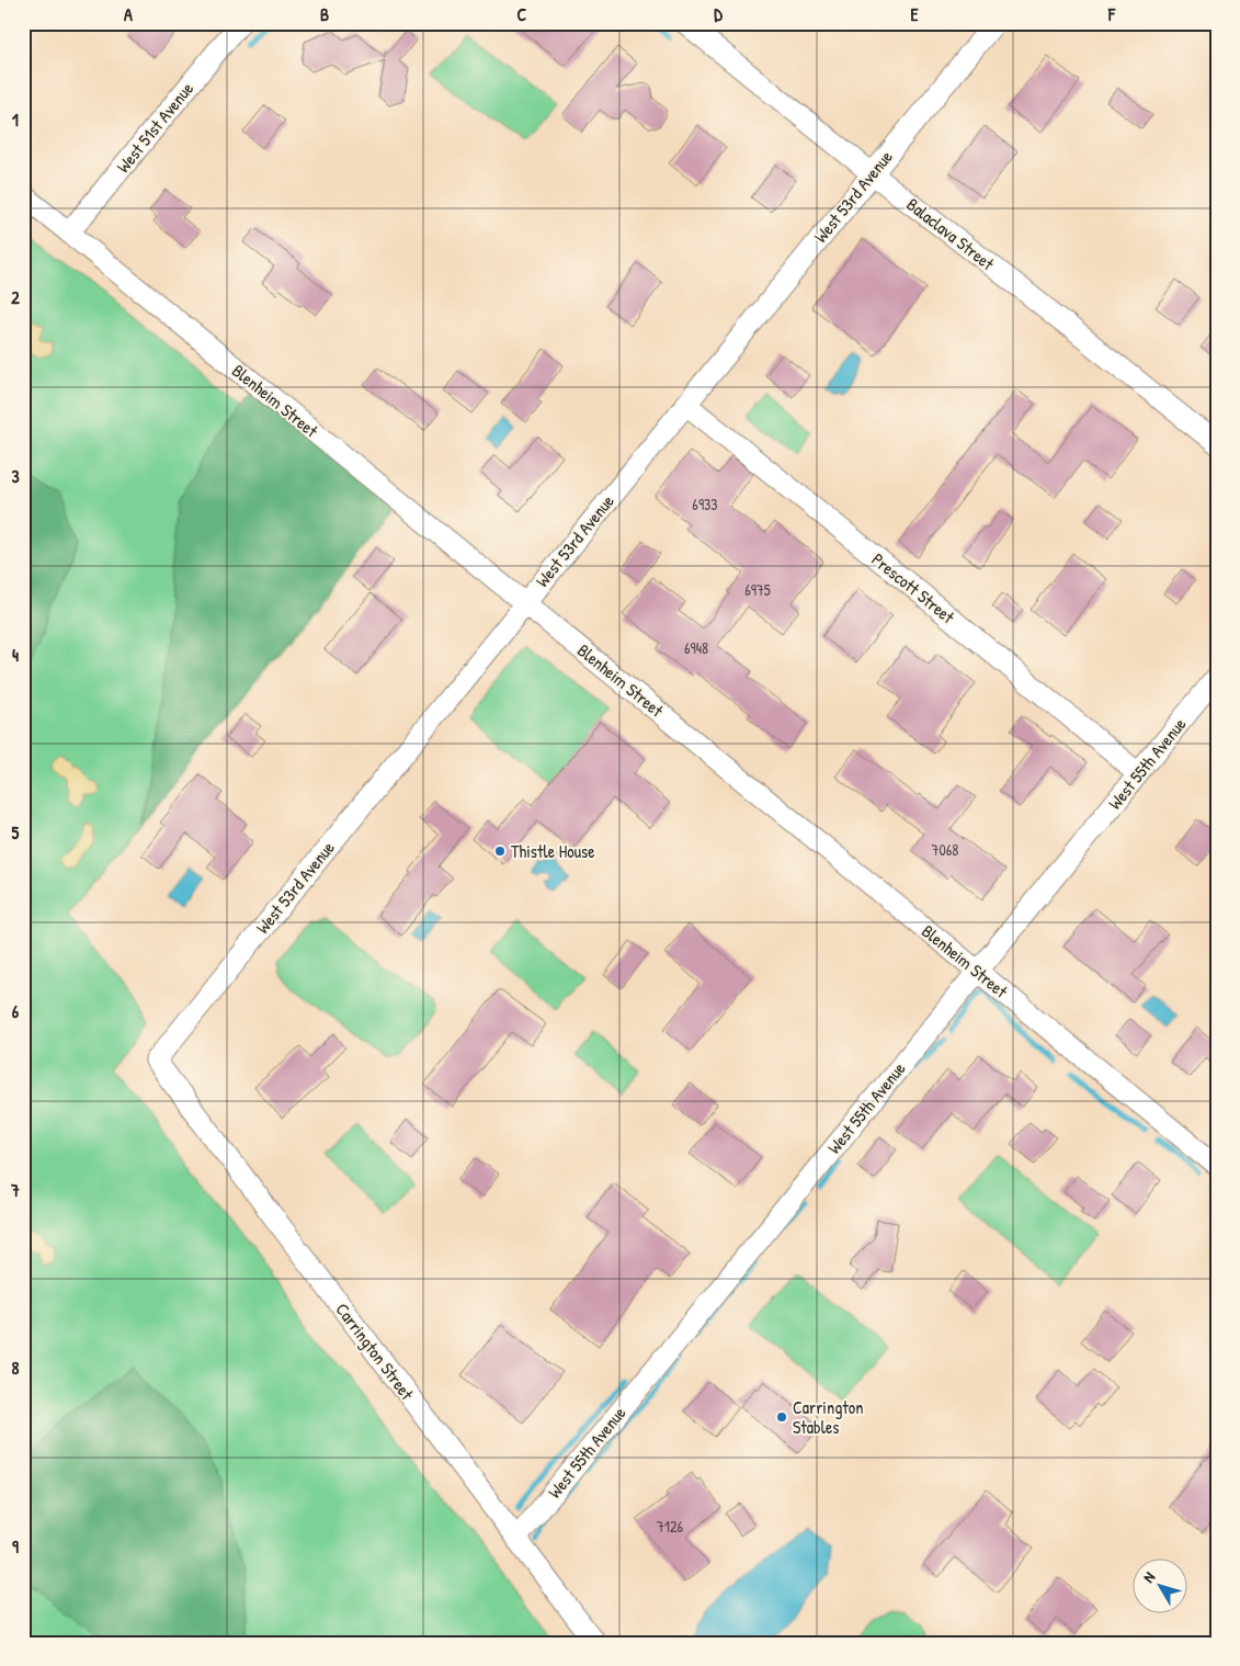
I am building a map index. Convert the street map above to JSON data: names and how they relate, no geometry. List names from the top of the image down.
{
  "streets": {
    "street": [
      "West 51st Avenue",
      "West 53rd Avenue",
      "Balaclava Street",
      "Blenheim Street",
      "Prescott Street",
      "West 55th Avenue",
      "Carrington Street"
    ]
  },
  "crossings": [
    ["West 51st Avenue", "Blenheim Street"],
    ["West 53rd Avenue", "Balaclava Street"],
    ["West 53rd Avenue", "Blenheim Street"],
    ["West 53rd Avenue", "Prescott Street"],
    ["West 53rd Avenue", "Carrington Street"],
    ["Blenheim Street", "West 55th Avenue"],
    ["Prescott Street", "West 55th Avenue"],
    ["West 55th Avenue", "Carrington Street"]
  ],
  "places": ["Thistle House", "Carrington Stables"],
  "house_numbers": [
    "6933",
    "6975",
    "6948",
    "7068",
    "7126"
  ],
  "north": "top left",
  "grid": {
    "columns": [
      "A",
      "B",
      "C",
      "D",
      "E",
      "F"
    ],
    "rows": [
      "1",
      "2",
      "3",
      "4",
      "5",
      "6",
      "7",
      "8",
      "9"
    ]
  }
}
